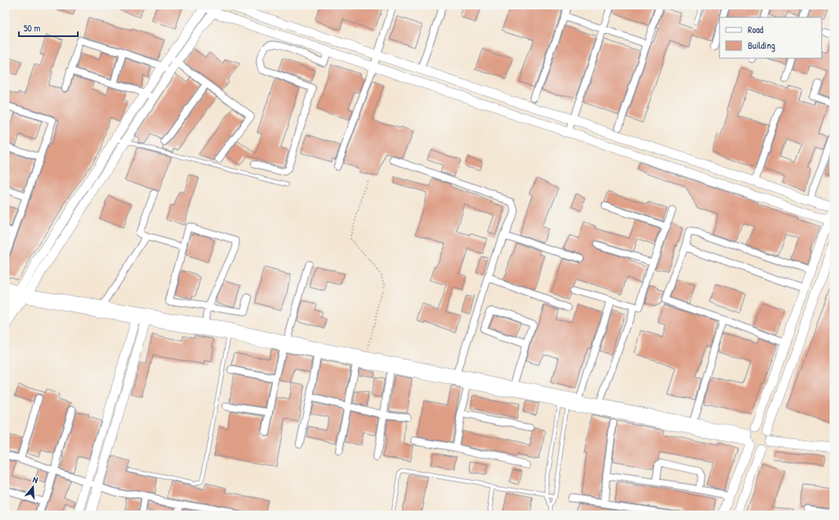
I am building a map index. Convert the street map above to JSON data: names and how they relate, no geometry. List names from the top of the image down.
{
  "legend": ["Road", "Building"],
  "scale_bar": "50 m",
  "north": "top"
}
